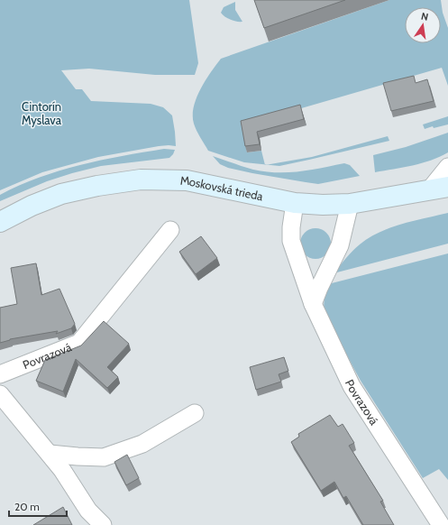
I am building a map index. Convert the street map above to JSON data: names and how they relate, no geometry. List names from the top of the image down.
{
  "streets": {
    "street": ["Moskovská trieda", "Povrazová"]
  },
  "crossings": [
    ["Moskovská trieda", "Povrazová"]
  ],
  "parks": ["Cintorín Myslava"],
  "scale_bar": "20 m",
  "north": "top"
}
